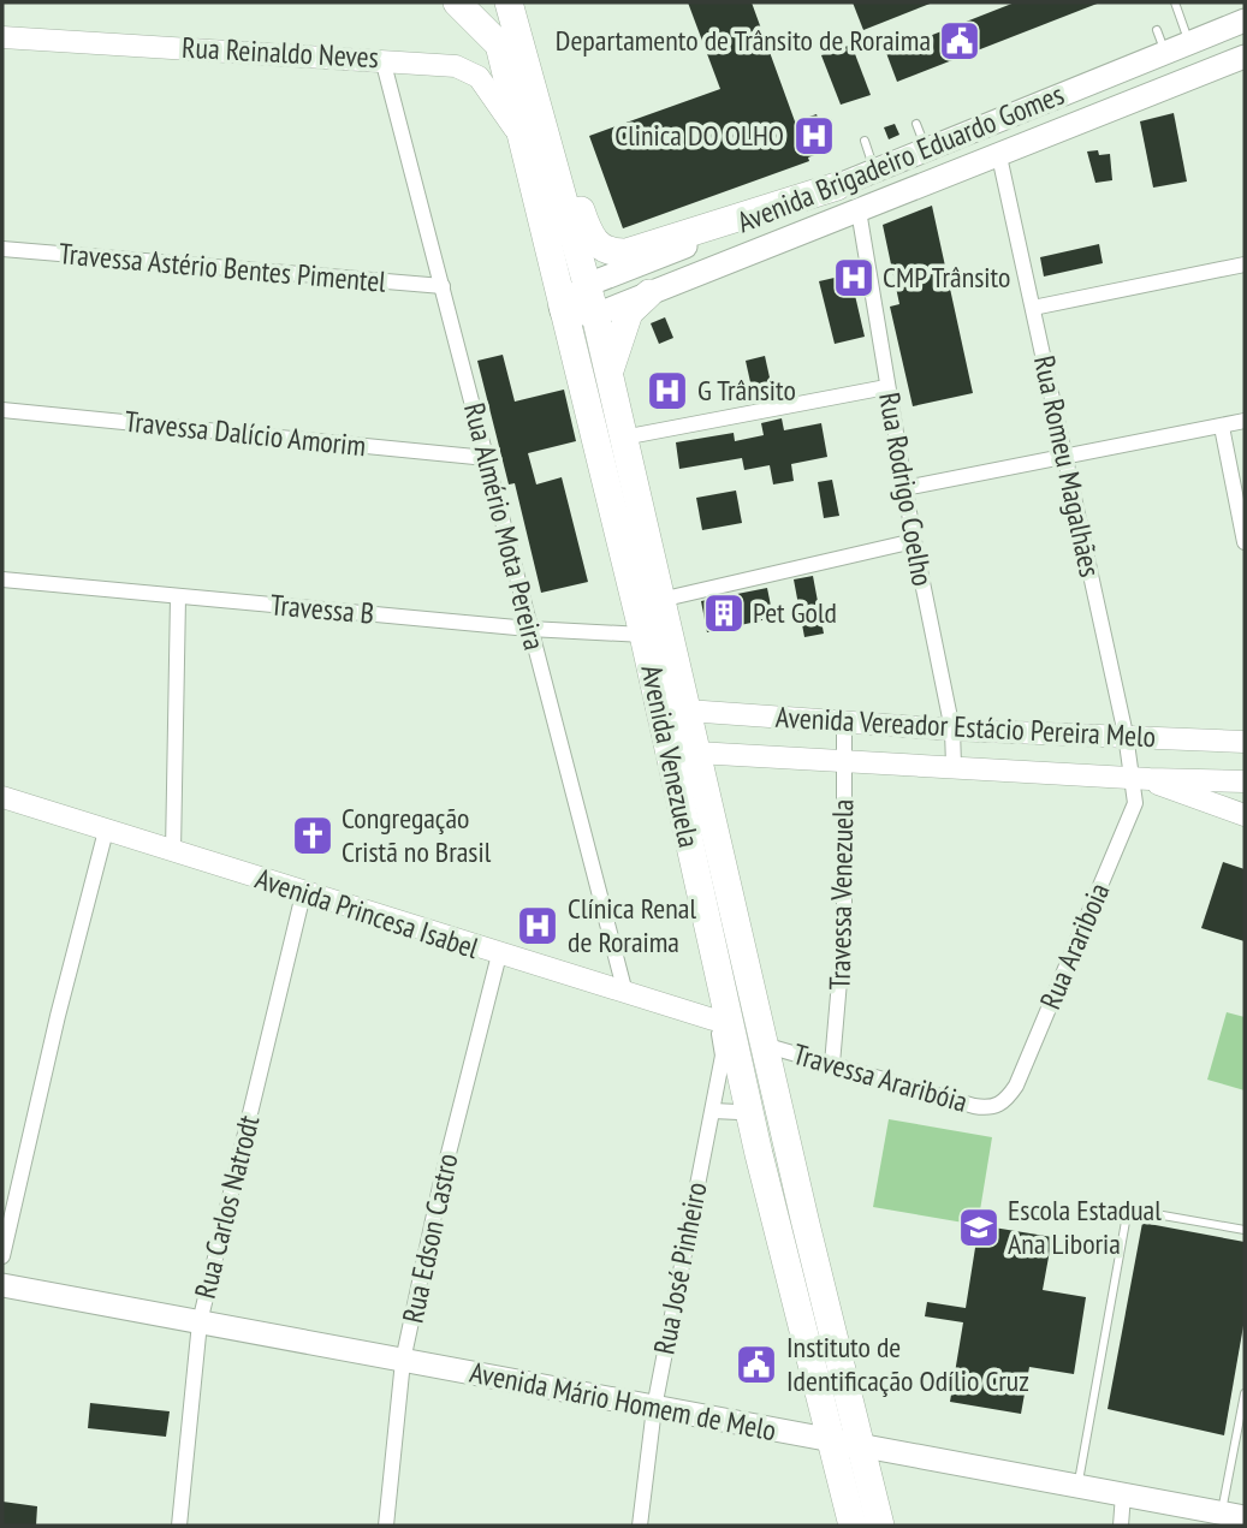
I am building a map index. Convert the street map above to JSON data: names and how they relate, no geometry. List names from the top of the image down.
{
  "streets": {
    "highway": ["Avenida Venezuela"],
    "main road": ["Avenida Brigadeiro Eduardo Gomes", "Avenida Mário Homem de Melo"],
    "street": [
      "Rua Reinaldo Neves",
      "Travessa Astério Bentes Pimentel",
      "Travessa Dalício Amorim",
      "Rua Romeu Magalhães",
      "Rua Rodrigo Coelho",
      "Rua Almério Mota Pereira",
      "Travessa B",
      "Avenida Vereador Estácio Pereira Melo",
      "Travessa Venezuela",
      "Avenida Princesa Isabel",
      "Rua Arariboia",
      "Travessa Araribóia",
      "Rua Carlos Natrodt",
      "Rua Edson Castro",
      "Rua José Pinheiro"
    ]
  },
  "crossings": [
    ["Rua Reinaldo Neves", "Rua Almério Mota Pereira"],
    ["Rua Reinaldo Neves", "Avenida Venezuela"],
    ["Avenida Brigadeiro Eduardo Gomes", "Rua Romeu Magalhães"],
    ["Avenida Brigadeiro Eduardo Gomes", "Rua Rodrigo Coelho"],
    ["Avenida Brigadeiro Eduardo Gomes", "Avenida Venezuela"],
    ["Travessa Astério Bentes Pimentel", "Rua Almério Mota Pereira"],
    ["Travessa Dalício Amorim", "Rua Almério Mota Pereira"],
    ["Rua Romeu Magalhães", "Avenida Vereador Estácio Pereira Melo"],
    ["Rua Romeu Magalhães", "Rua Arariboia"],
    ["Rua Rodrigo Coelho", "Avenida Vereador Estácio Pereira Melo"],
    ["Rua Almério Mota Pereira", "Travessa B"],
    ["Rua Almério Mota Pereira", "Avenida Princesa Isabel"],
    ["Travessa B", "Avenida Venezuela"],
    ["Avenida Vereador Estácio Pereira Melo", "Avenida Venezuela"],
    ["Avenida Vereador Estácio Pereira Melo", "Travessa Venezuela"],
    ["Avenida Vereador Estácio Pereira Melo", "Rua Arariboia"],
    ["Avenida Venezuela", "Avenida Princesa Isabel"],
    ["Avenida Venezuela", "Travessa Araribóia"],
    ["Avenida Venezuela", "Rua José Pinheiro"],
    ["Avenida Venezuela", "Avenida Mário Homem de Melo"],
    ["Travessa Venezuela", "Travessa Araribóia"],
    ["Avenida Princesa Isabel", "Rua Carlos Natrodt"],
    ["Avenida Princesa Isabel", "Rua Edson Castro"],
    ["Avenida Princesa Isabel", "Rua José Pinheiro"],
    ["Rua Arariboia", "Travessa Araribóia"],
    ["Rua Carlos Natrodt", "Avenida Mário Homem de Melo"],
    ["Rua Edson Castro", "Avenida Mário Homem de Melo"],
    ["Rua José Pinheiro", "Avenida Mário Homem de Melo"]
  ],
  "places": {
    "public building": ["Departamento de Trânsito de Roraima", "Instituto de Identificação Odílio Cruz"],
    "hospital": [
      "Clinica DO OLHO",
      "CMP Trânsito",
      "G Trânsito",
      "Clínica Renal de Roraima"
    ],
    "building": ["Pet Gold"],
    "church": ["Congregação Cristã no Brasil"],
    "school or university": ["Escola Estadual Ana Liboria"]
  }
}
